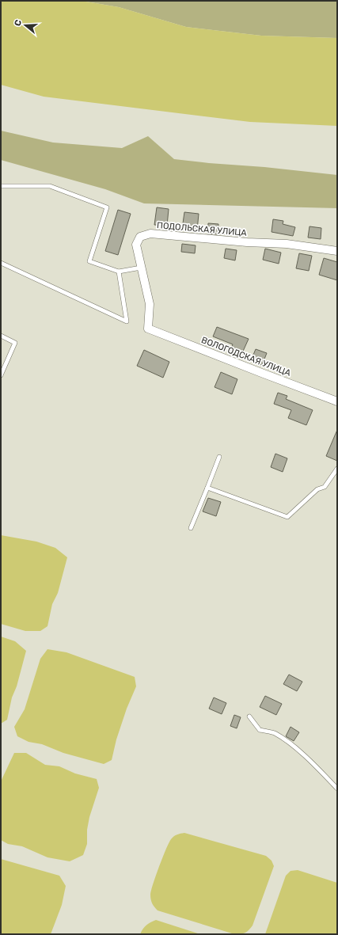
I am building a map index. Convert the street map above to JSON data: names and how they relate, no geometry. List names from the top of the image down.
{
  "streets": {
    "street": ["ПОДОЛЬСКАЯ УЛИЦА", "ВОЛОГОДСКАЯ УЛИЦА"]
  },
  "crossings": [
    ["ПОДОЛЬСКАЯ УЛИЦА", "ВОЛОГОДСКАЯ УЛИЦА"]
  ],
  "north": "left"
}
